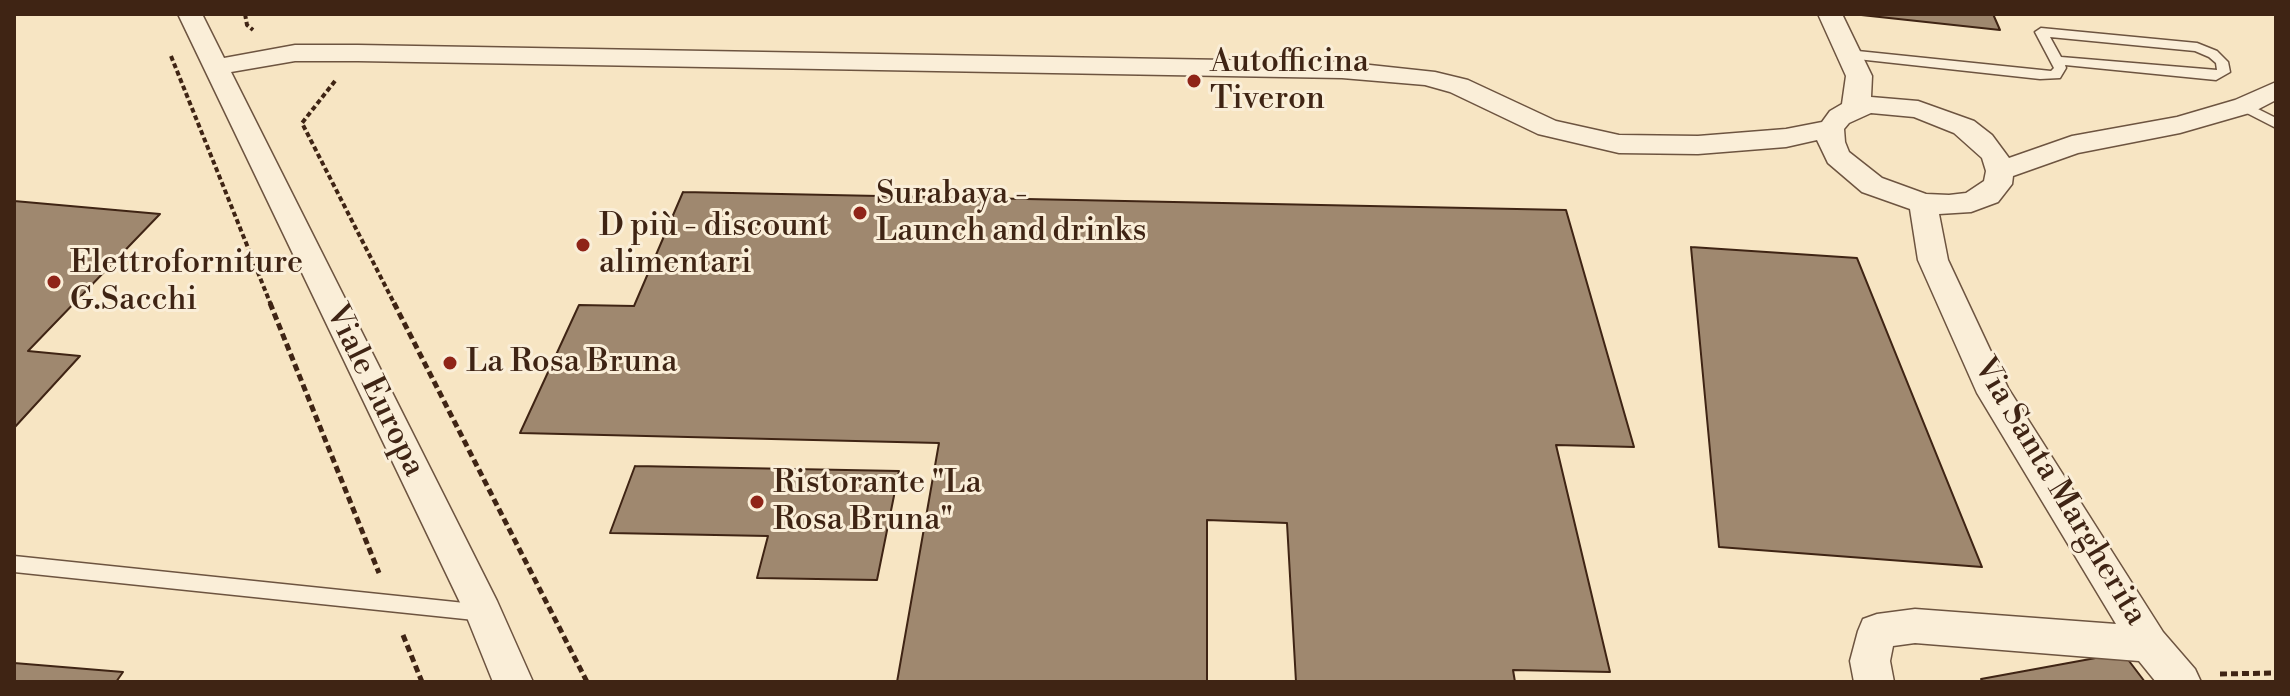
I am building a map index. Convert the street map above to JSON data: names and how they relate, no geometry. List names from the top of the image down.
{
  "streets": {
    "street": ["Viale Europa", "Via Santa Margherita"]
  },
  "places": [
    "Autofficina Tiveron",
    "Surabaya - Launch and drinks",
    "D più - discount alimentari",
    "Elettroforniture G.Sacchi",
    "La Rosa Bruna",
    "Ristorante \"La Rosa Bruna\""
  ]
}
